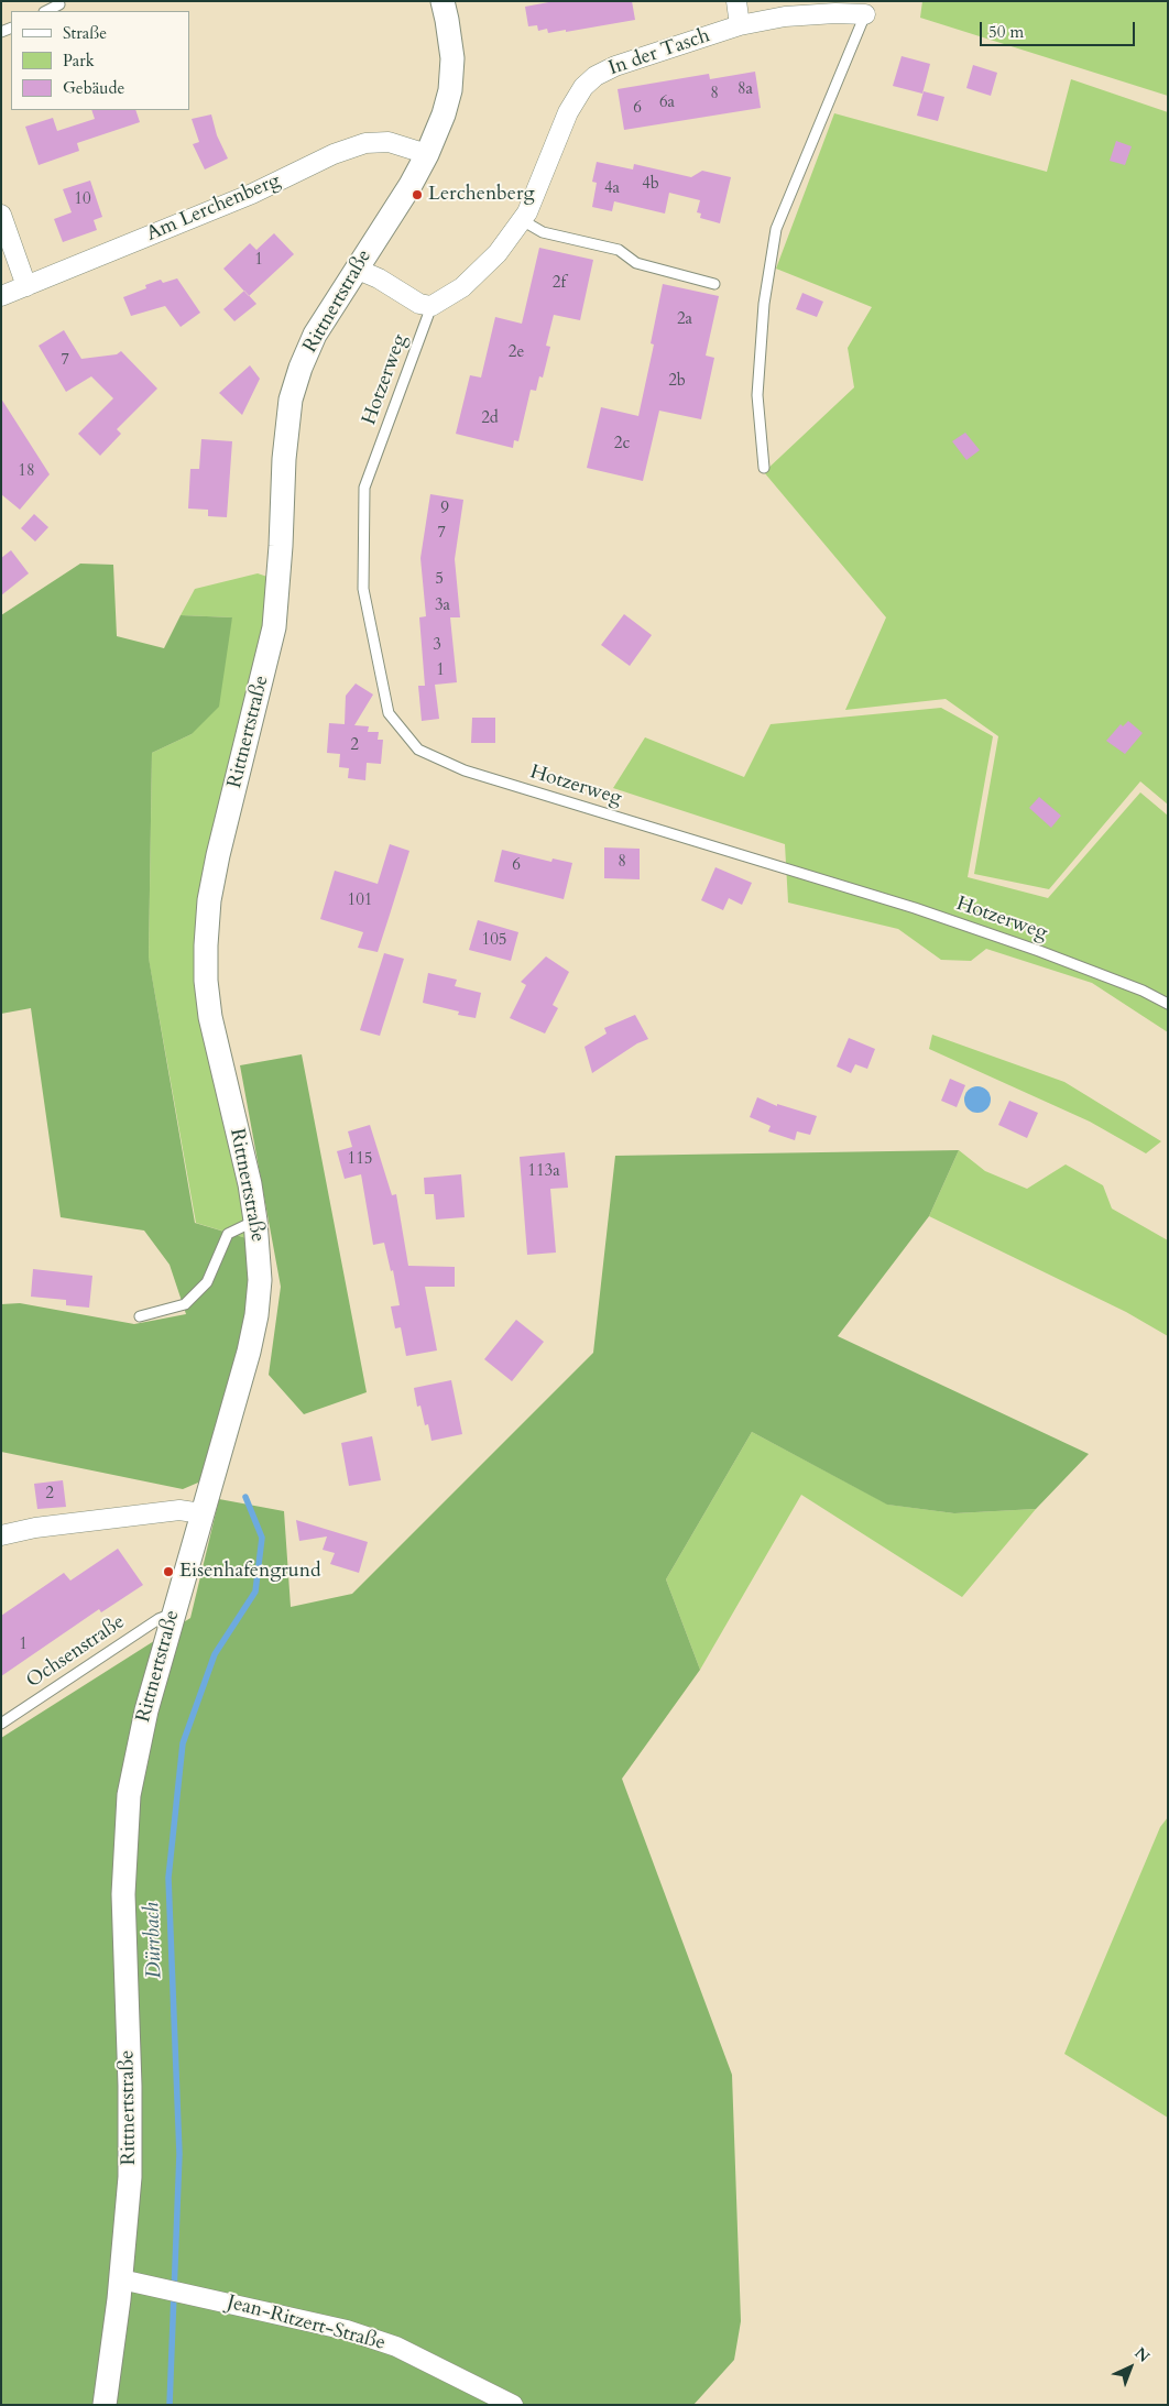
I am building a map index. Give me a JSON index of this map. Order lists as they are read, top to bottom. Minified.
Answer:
{"streets":{"street":["In der Tasch","Am Lerchenberg","Rittnertstraße","Jean-Ritzert-Straße"],"lane":["Hotzerweg","Ochsenstraße"]},"crossings":[["In der Tasch","Hotzerweg"],["Am Lerchenberg","Rittnertstraße"],["Rittnertstraße","Ochsenstraße"],["Rittnertstraße","Jean-Ritzert-Straße"]],"water":["Dürrbach"],"places":["Lerchenberg","Eisenhafengrund"],"house_numbers":["8a","8","6a","6","4b","4a","10","1","2f","2a","2e","7","2b","2d","2c","18","9","7","5","3a","3","1","2","8","6","101","105","115","113a","2","1"],"legend":["Straße","Park","Gebäude"],"scale_bar":"50 m","north":"top right"}
